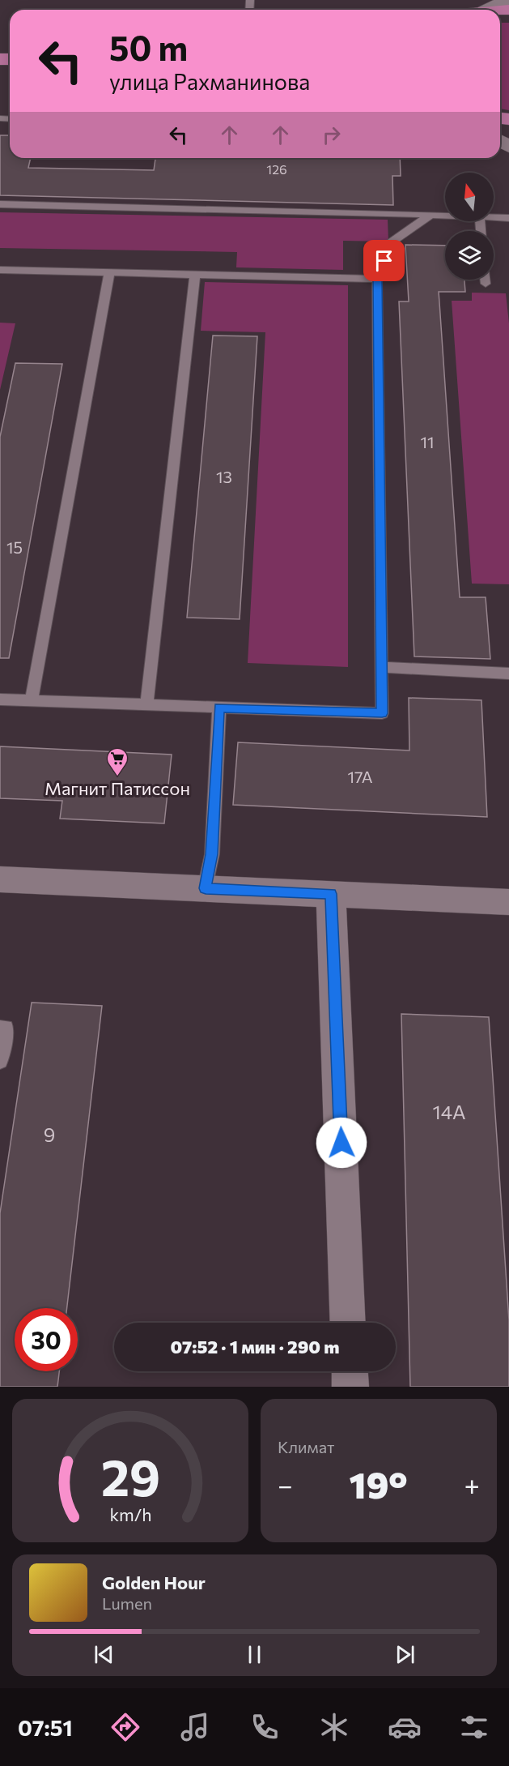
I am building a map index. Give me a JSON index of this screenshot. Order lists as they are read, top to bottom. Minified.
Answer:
{"places":{"supermarket":["Магнит Патиссон"]},"house_numbers":["126","11","13","15","17А","14А","9"],"north":"top","page":{"turn":["50 m","улица Рахманинова"],"limit":"30","trip":"07:52 · 1 мин · 290 m","tile":"Климат","heat":["−","19°","+"],"song":["Golden Hour","Lumen"],"tabs":"07:51","gauge":["29","km/h"]}}
